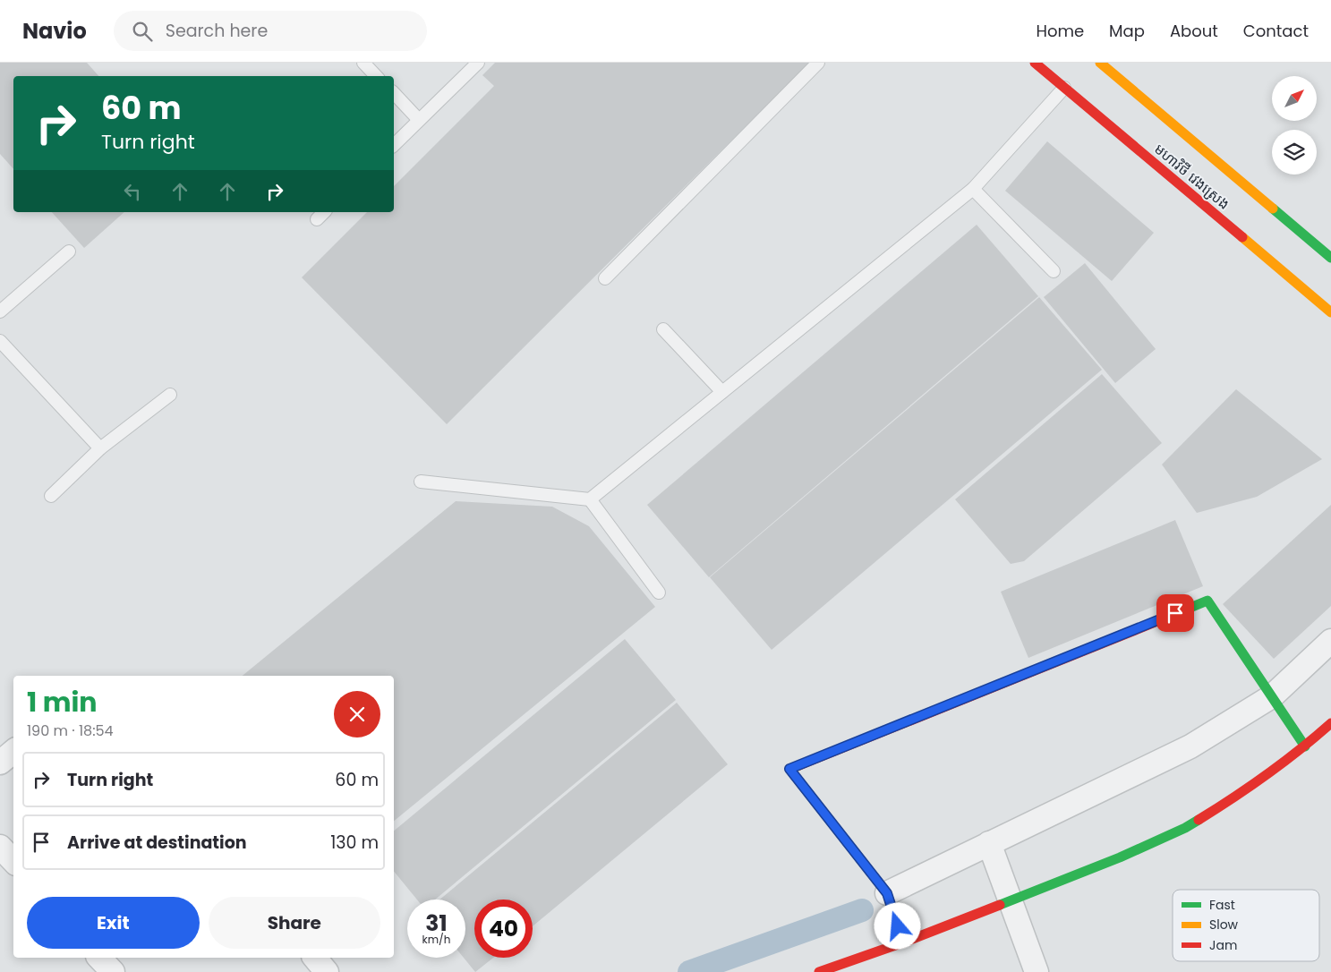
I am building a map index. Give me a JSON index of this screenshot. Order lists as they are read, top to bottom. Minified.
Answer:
{"streets":{"street":["មហាវិថី វេងស្រេង"]},"legend":["Fast","Slow","Jam"],"north":"top right","page":{"header":"Navio","search":"Search here","nav":["Home","Map","About","Contact"],"turn":["60 m","Turn right"],"heading":["1 min","190 m · 18:54"],"list":[{"name":"Turn right","value":"60 m"},{"name":"Arrive at destination","value":"130 m"}],"buttons":["Exit","Share"],"speed":"31 km/h","limit":"40"}}
